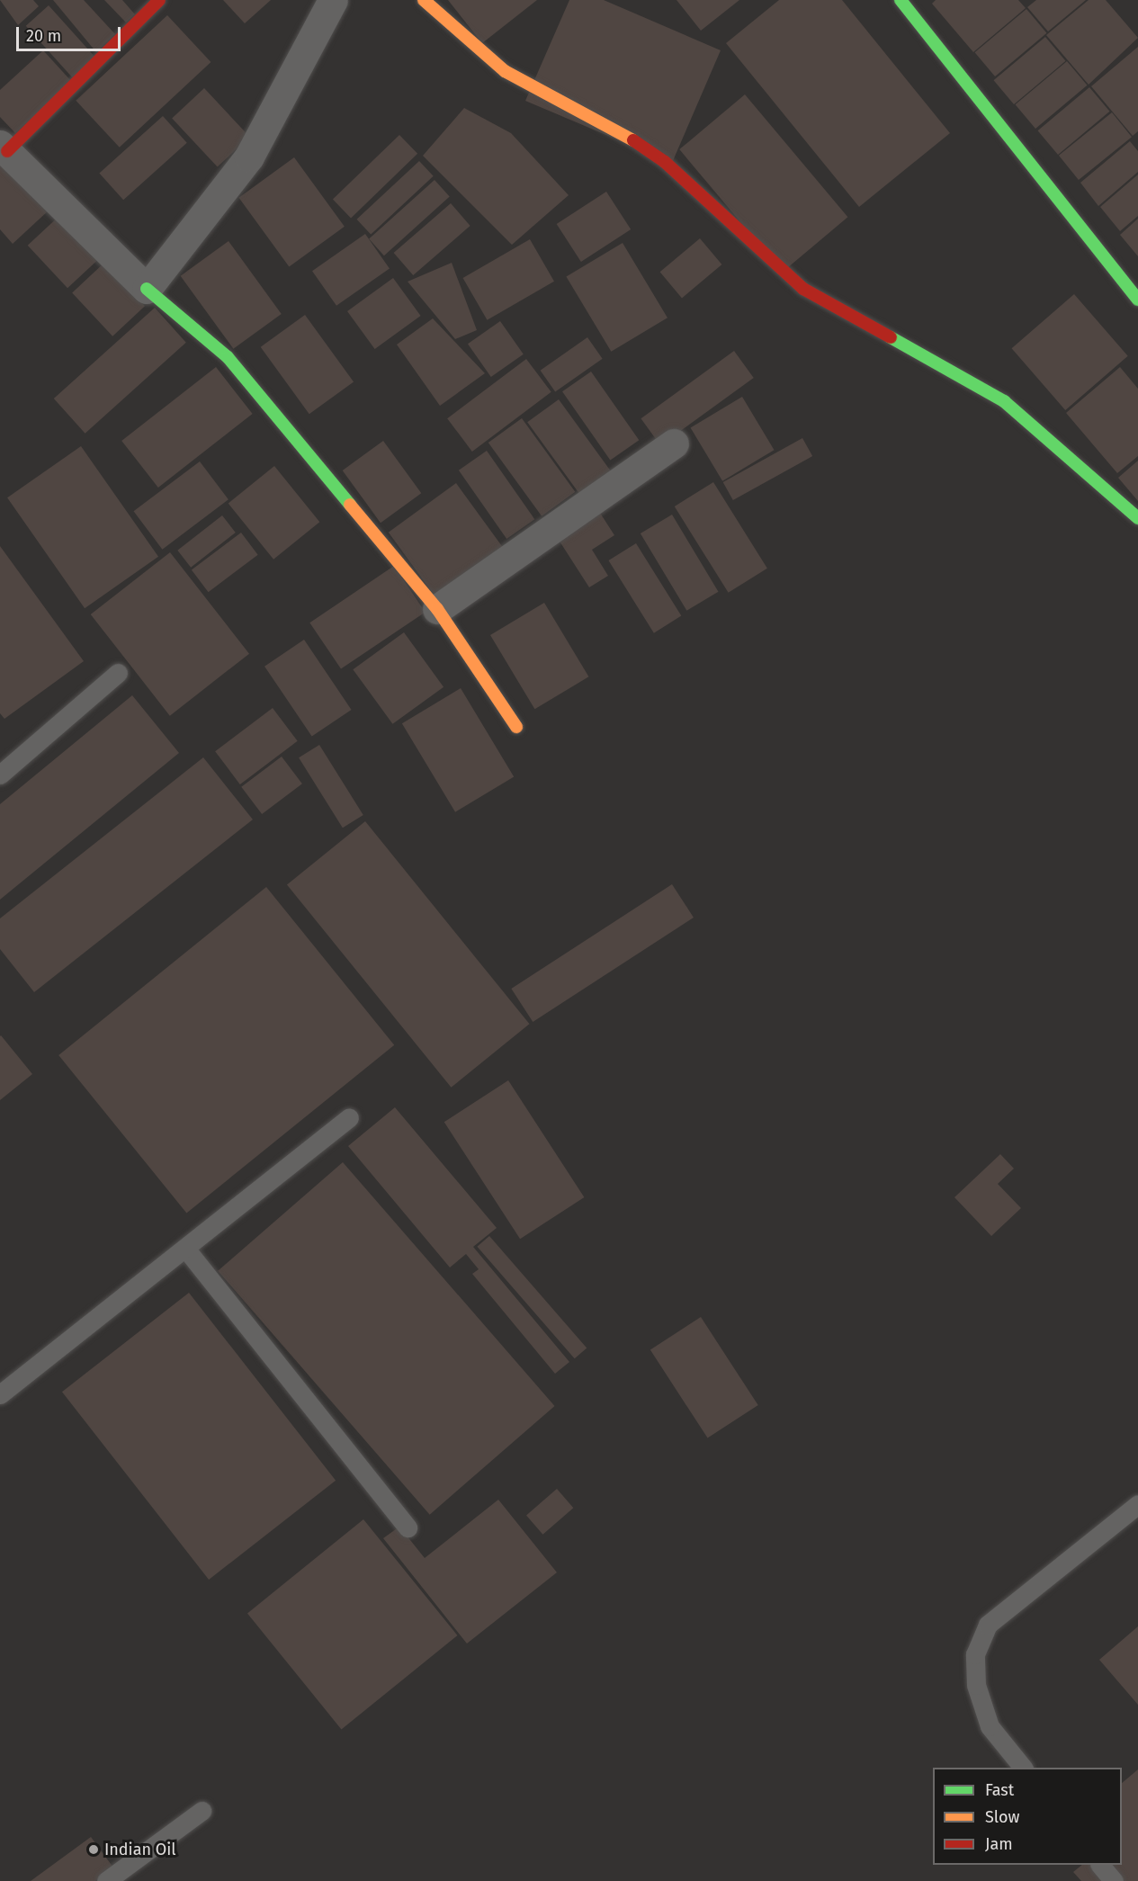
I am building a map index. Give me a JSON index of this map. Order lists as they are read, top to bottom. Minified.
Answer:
{"places":["Indian Oil"],"legend":["Fast","Slow","Jam"],"scale_bar":"20 m"}
